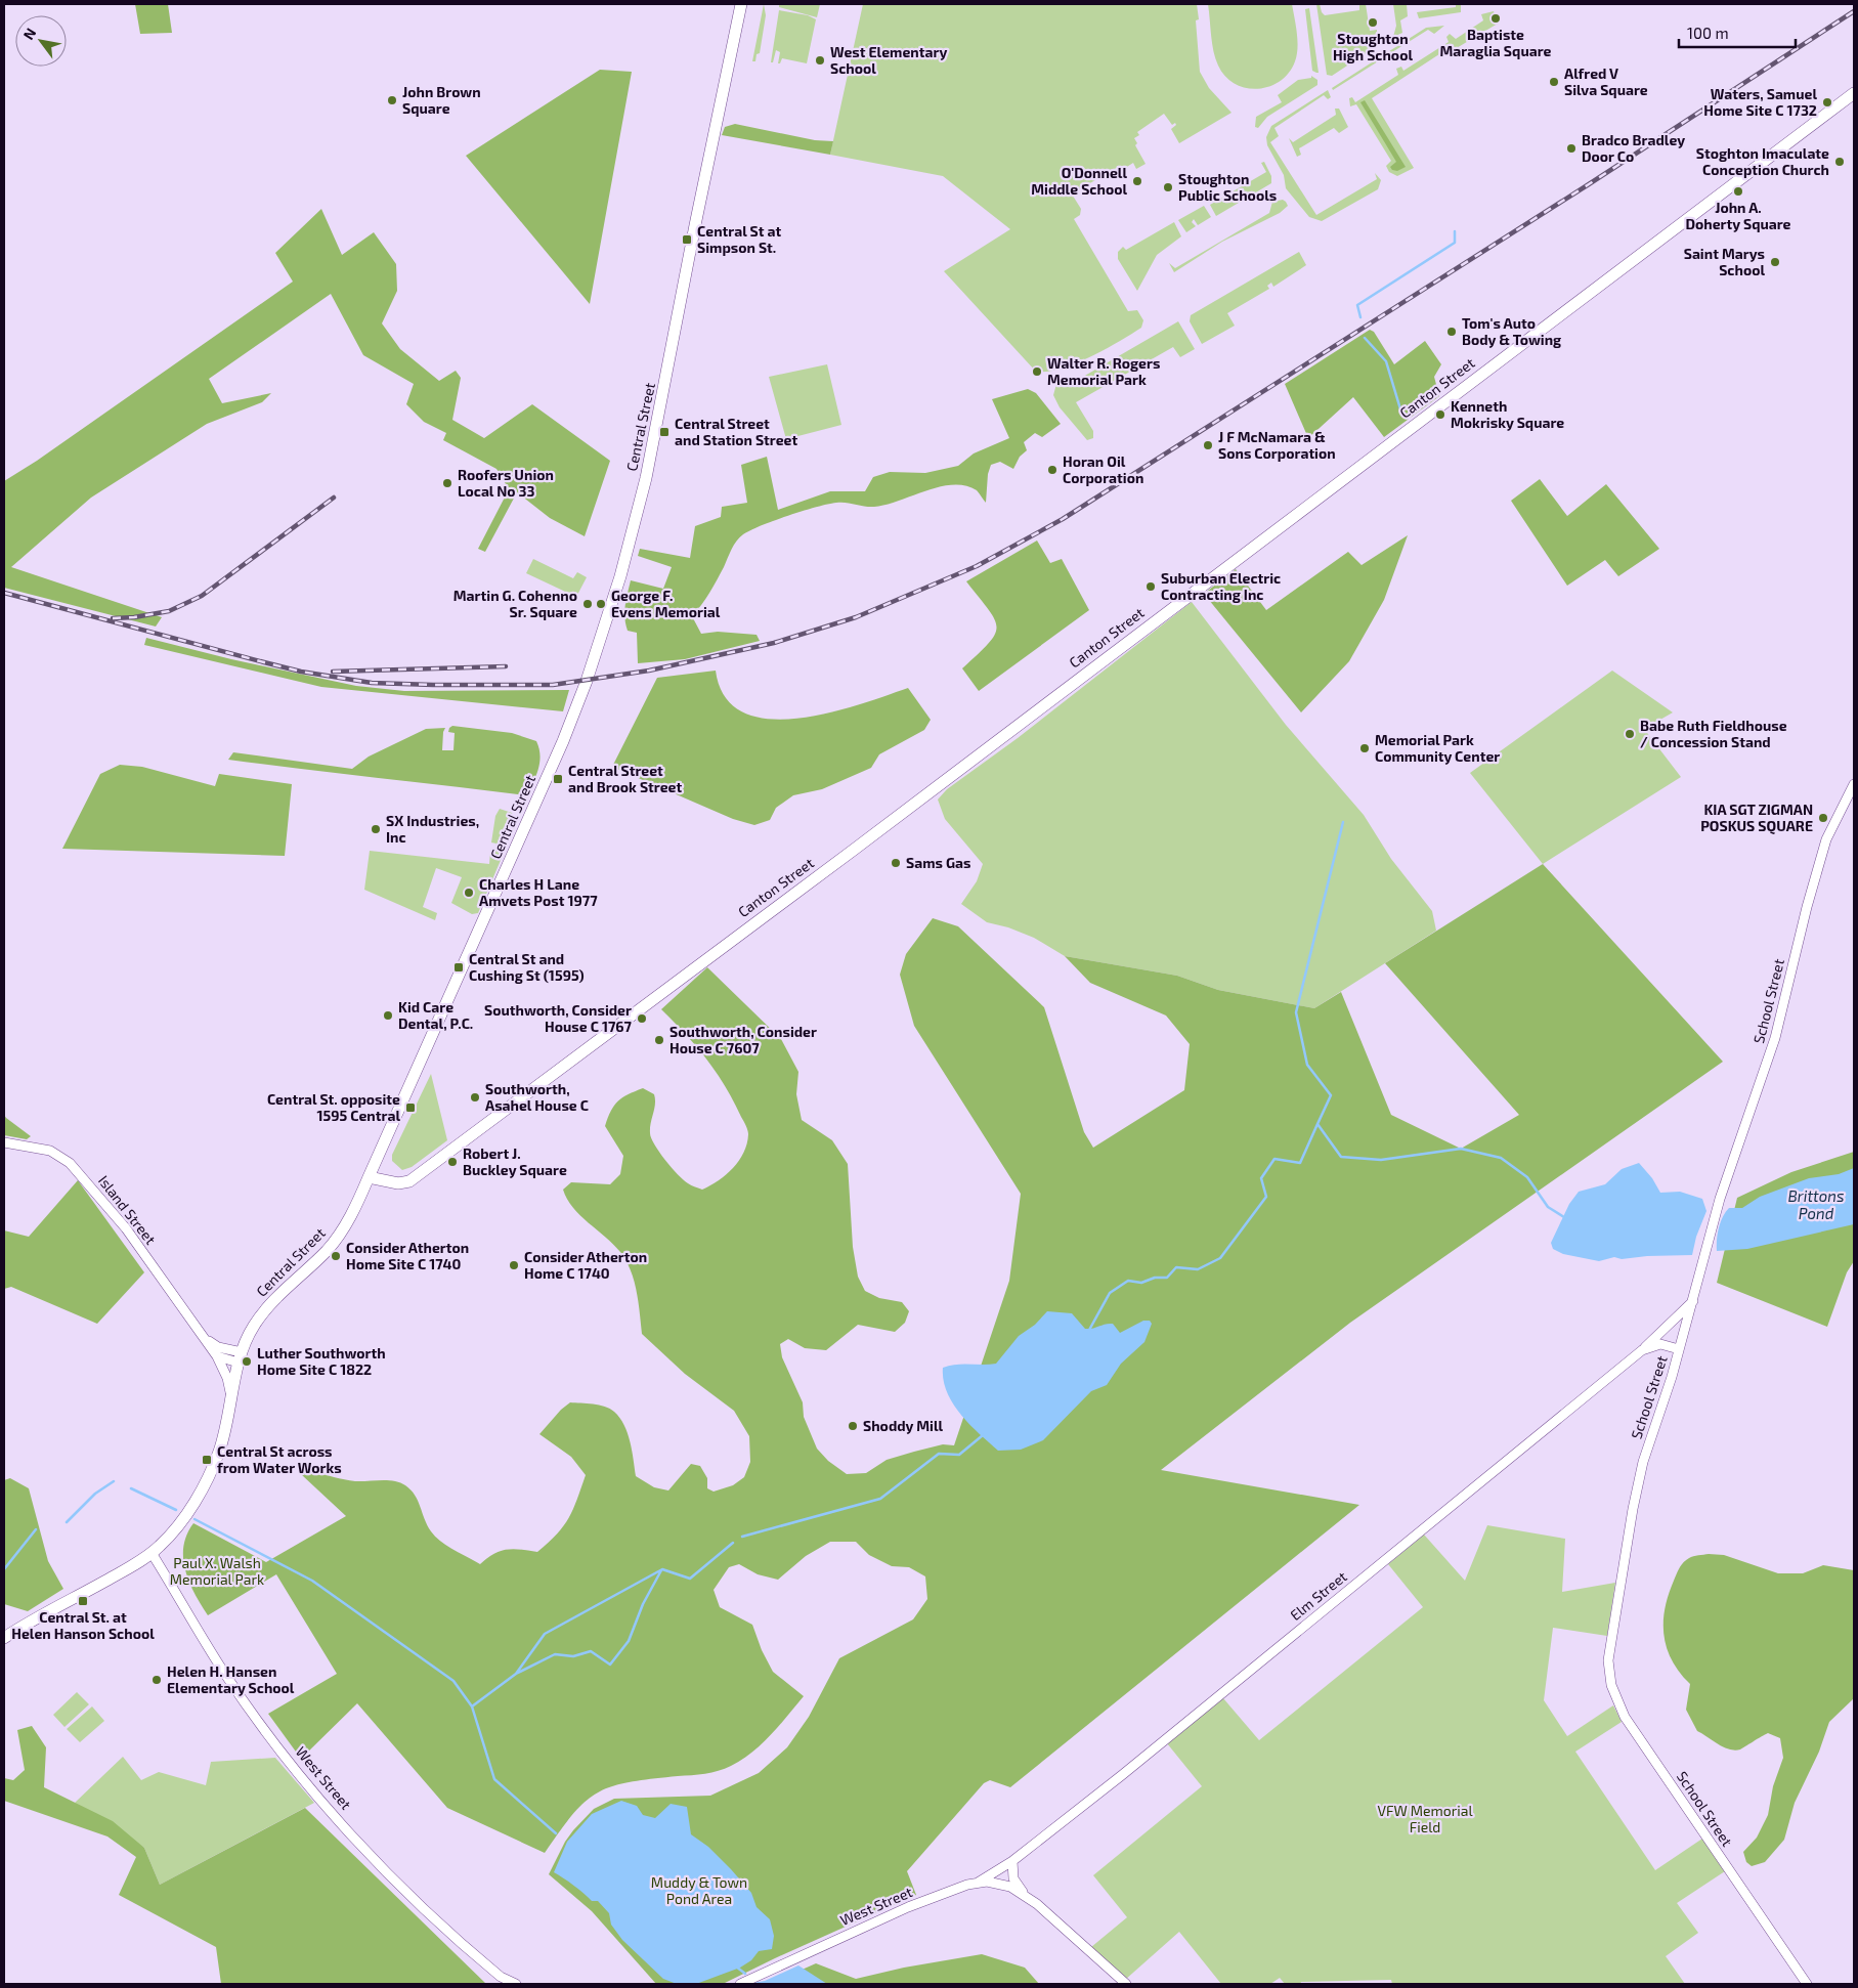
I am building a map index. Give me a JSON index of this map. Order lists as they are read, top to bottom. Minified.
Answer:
{"streets":{"main road":["Canton Street","Central Street"],"street":["School Street","Island Street","Elm Street","West Street"]},"crossings":[["Canton Street","Central Street"],["Central Street","Island Street"],["Central Street","West Street"],["School Street","Elm Street"],["Elm Street","West Street"]],"water":["Brittons Pond"],"parks":["Paul X. Walsh Memorial Park","VFW Memorial Field","Muddy & Town Pond Area"],"places":{"other":["Baptiste Maraglia Square","Stoughton High School","West Elementary School","Alfred V Silva Square","John Brown Square","Waters, Samuel Home Site C 1732","Bradco Bradley Door Co","Stoghton Imaculate Conception Church","O'Donnell Middle School","Stoughton Public Schools","John A. Doherty Square","Saint Marys School","Tom's Auto Body & Towing","Walter R. Rogers Memorial Park","Kenneth Mokrisky Square","J F McNamara & Sons Corporation","Horan Oil Corporation","Roofers Union Local No 33","Suburban Electric Contracting Inc","Martin G. Cohenno Sr. Square","George F. Evens Memorial","Babe Ruth Fieldhouse / Concession Stand","Memorial Park Community Center","KIA SGT ZIGMAN POSKUS SQUARE","SX Industries, Inc","Sams Gas","Charles H Lane Amvets Post 1977","Kid Care Dental, P.C.","Southworth, Consider House C 1767","Southworth, Consider House C 7607","Southworth, Asahel House C","Robert J. Buckley Square","Consider Atherton Home Site C 1740","Consider Atherton Home C 1740","Luther Southworth Home Site C 1822","Shoddy Mill","Helen H. Hansen Elementary School"],"transit":["Central St at Simpson St.","Central Street and Station Street","Central Street and Brook Street","Central St and Cushing St (1595)","Central St. opposite 1595 Central","Central St across from Water Works","Central St. at Helen Hanson School"]},"scale_bar":"100 m","north":"top left"}
